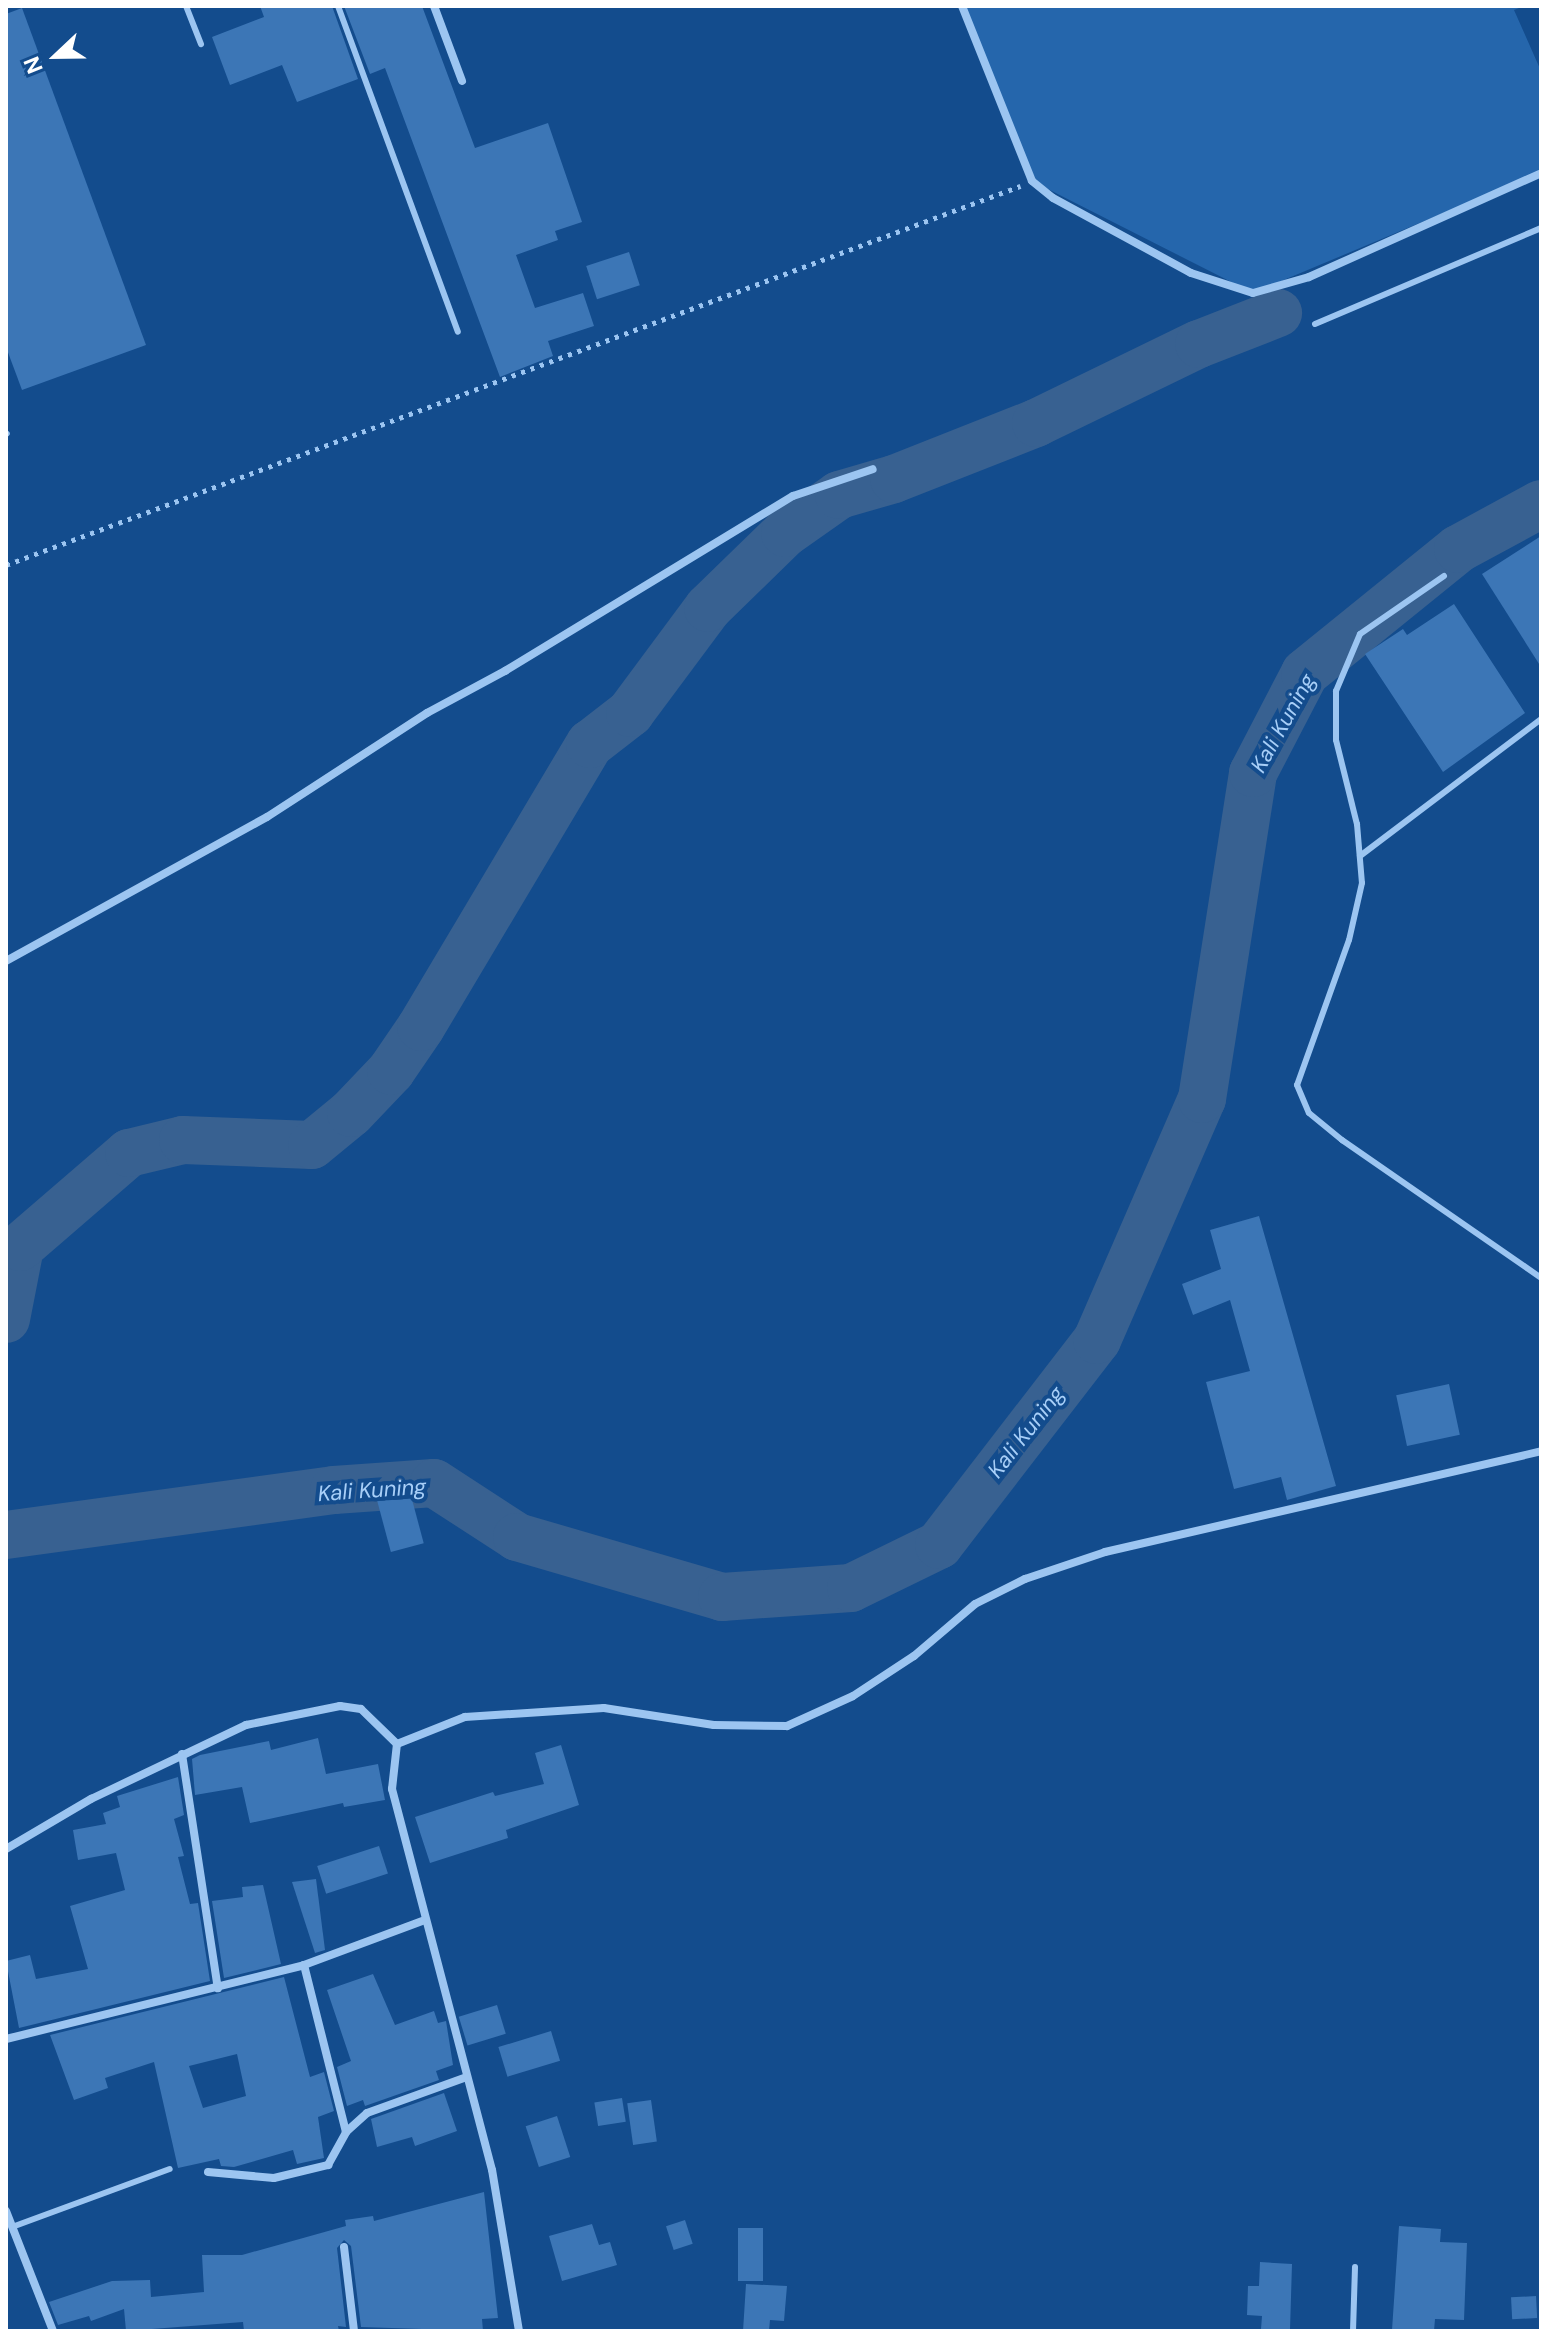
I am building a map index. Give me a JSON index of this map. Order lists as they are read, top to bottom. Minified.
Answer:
{"water":["Kali Kuning"],"north":"left"}
